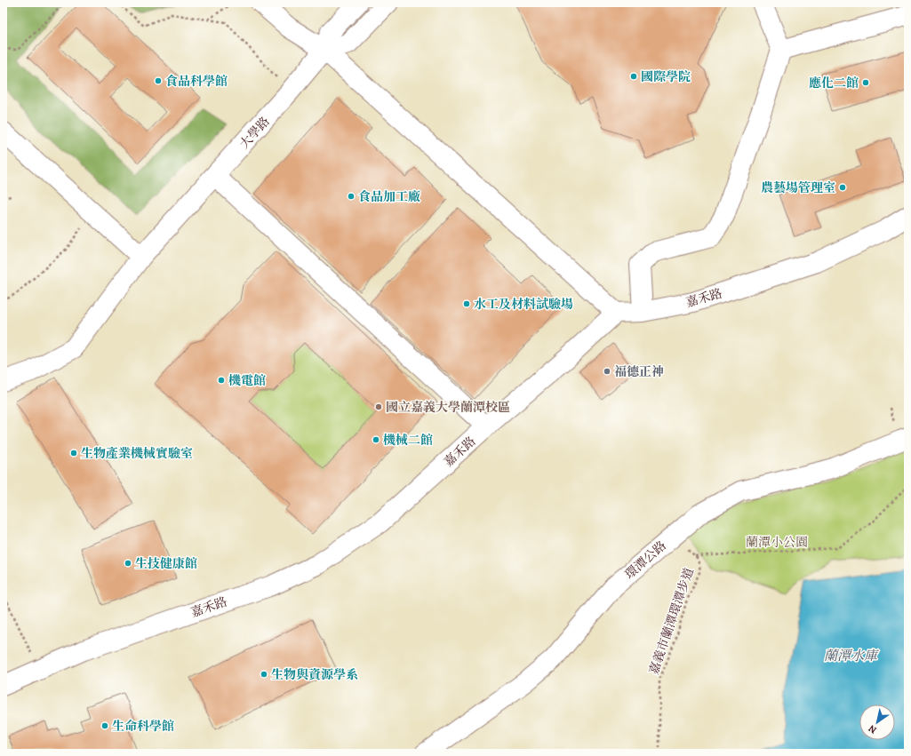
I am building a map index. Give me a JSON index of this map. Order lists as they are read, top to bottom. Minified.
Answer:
{"streets":{"street":["大學路","嘉禾路","環潭公路"],"path":["嘉義市蘭潭環潭步道"]},"water":["蘭潭水庫"],"parks":["蘭潭小公園"],"places":["國際學院","食品科學館","應化二館","農藝場管理室","食品加工廠","水工及材料試驗場","福德正神","機電館","國立嘉義大學蘭潭校區","機械二館","生物產業機械實驗室","生技健康館","生物與資源學系","生命科學館"],"north":"bottom left"}
